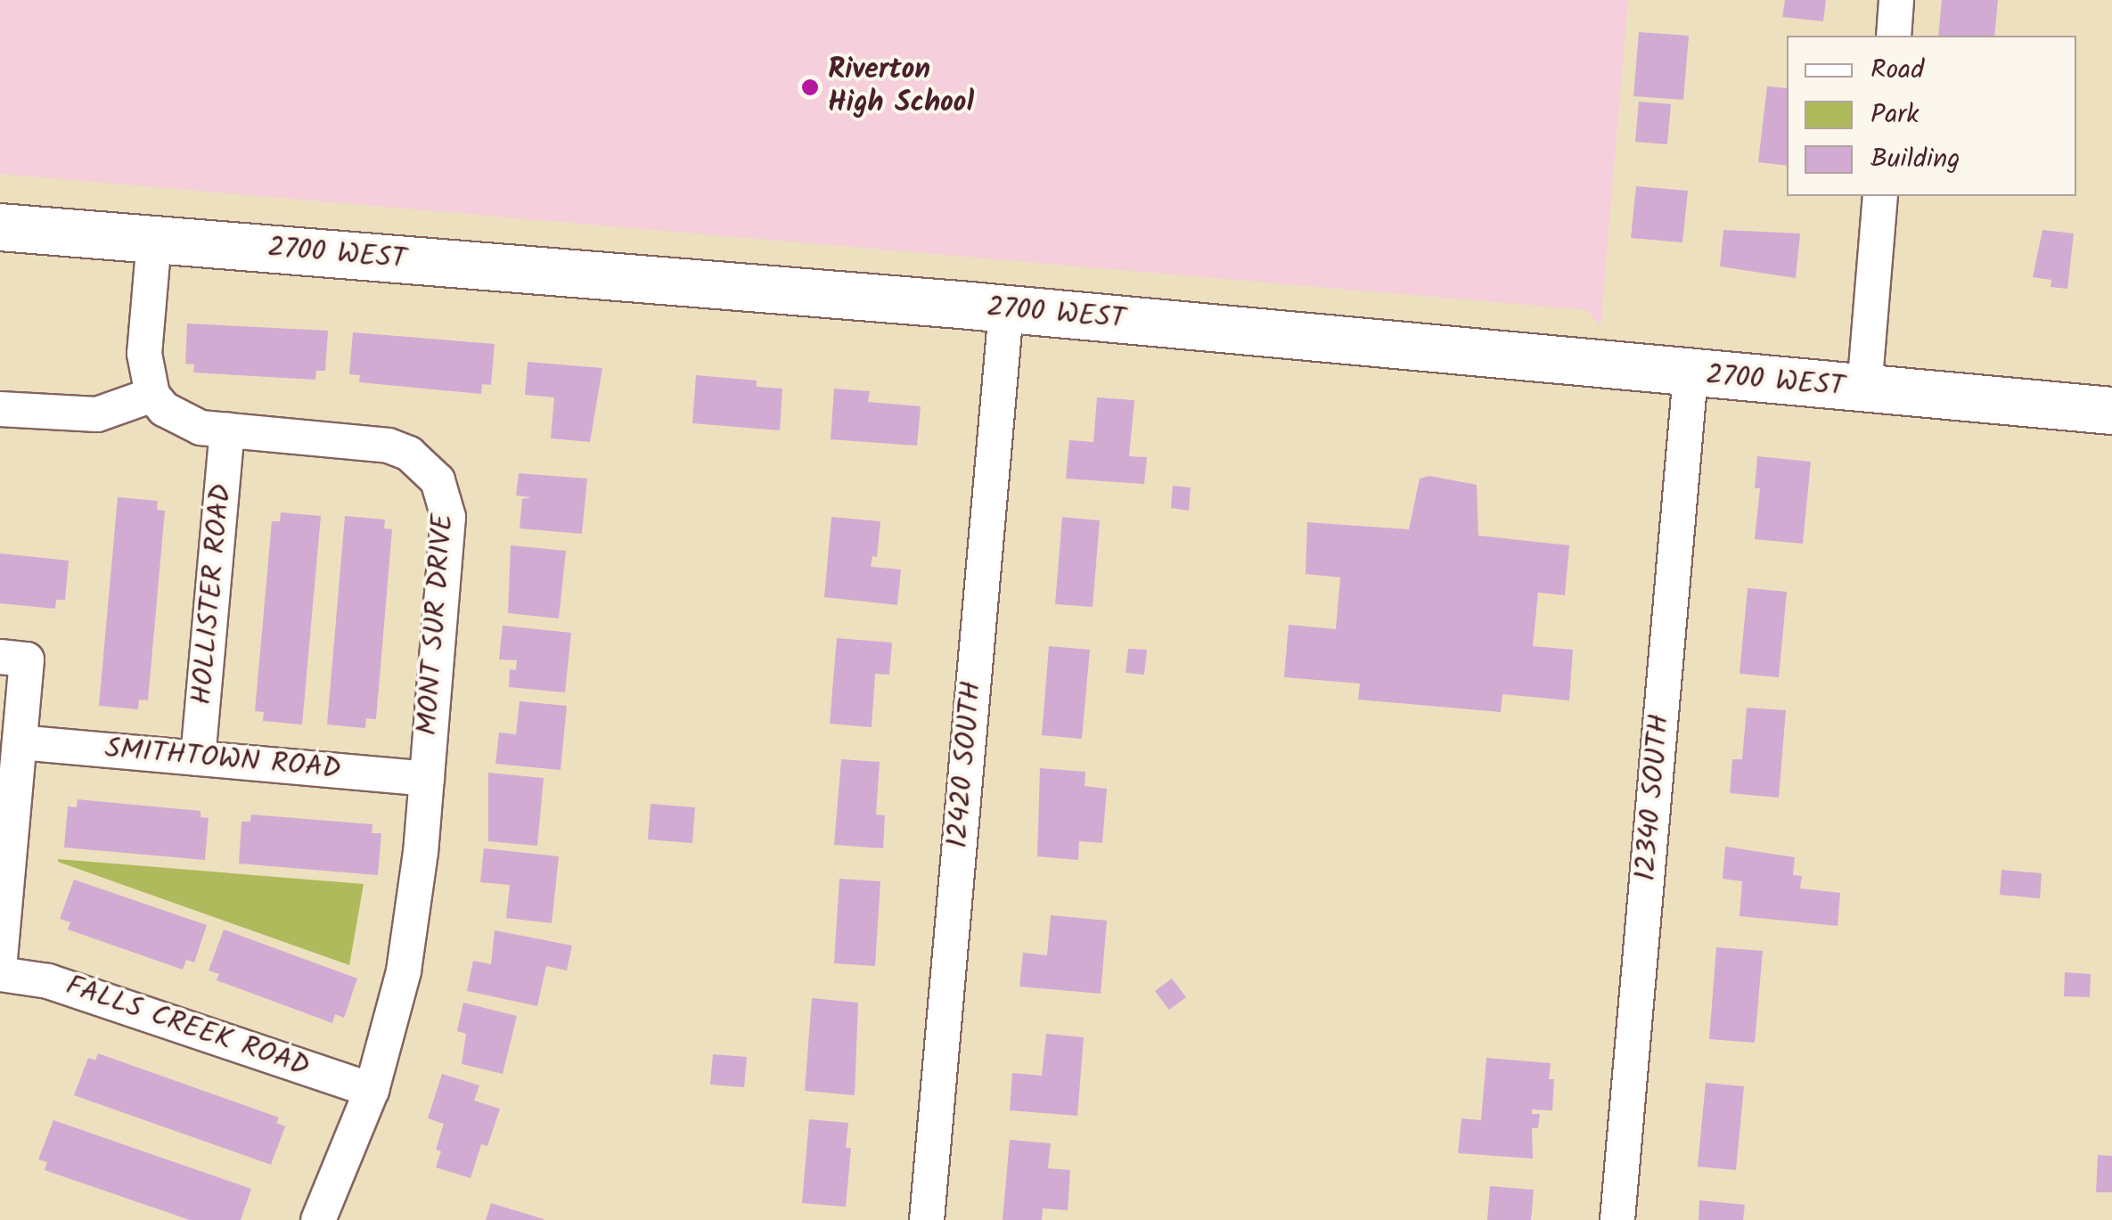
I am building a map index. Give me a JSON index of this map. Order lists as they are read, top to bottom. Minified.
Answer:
{"streets":{"main road":["2700 WEST"],"street":["HOLLISTER ROAD","MONT SUR DRIVE","SMITHTOWN ROAD","12420 SOUTH","12340 SOUTH","FALLS CREEK ROAD"]},"crossings":[["2700 WEST","12420 SOUTH"],["2700 WEST","12340 SOUTH"],["HOLLISTER ROAD","MONT SUR DRIVE"],["HOLLISTER ROAD","SMITHTOWN ROAD"],["MONT SUR DRIVE","SMITHTOWN ROAD"],["MONT SUR DRIVE","FALLS CREEK ROAD"]],"places":["Riverton High School"],"legend":["Road","Park","Building"]}
